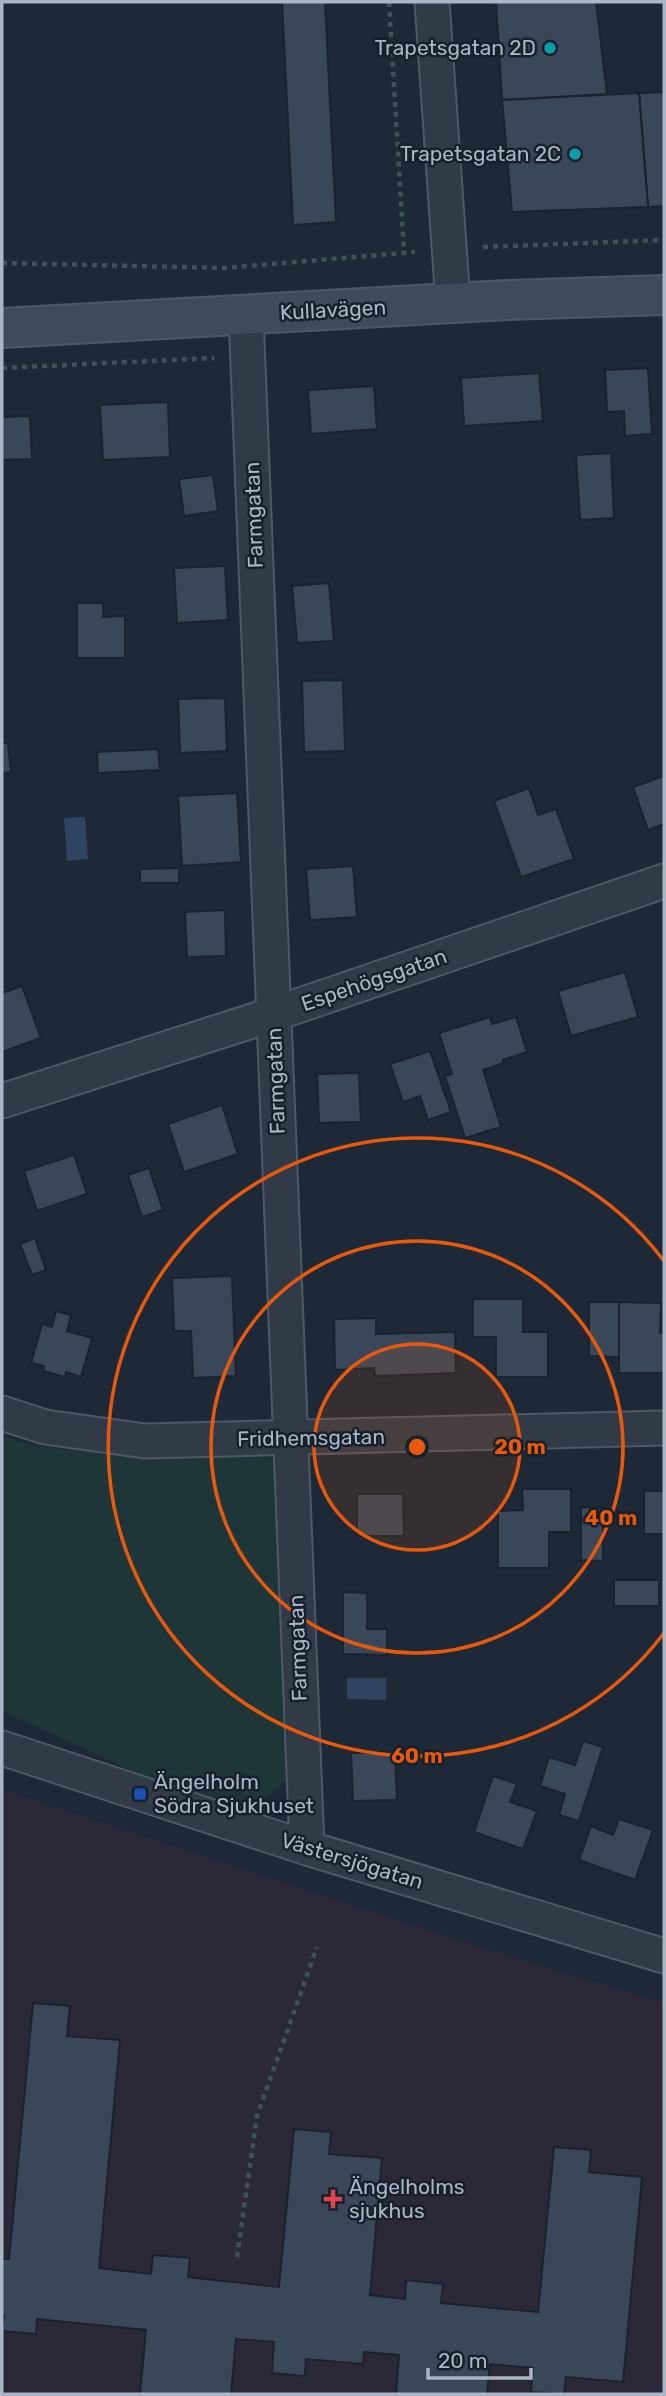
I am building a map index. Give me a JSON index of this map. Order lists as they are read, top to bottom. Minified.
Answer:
{"streets":{"street":["Kullavägen","Farmgatan","Espehögsgatan","Fridhemsgatan","Västersjögatan"]},"crossings":[["Kullavägen","Farmgatan"],["Farmgatan","Espehögsgatan"],["Farmgatan","Fridhemsgatan"],["Farmgatan","Västersjögatan"]],"places":{"other":["Trapetsgatan 2D","Trapetsgatan 2C"],"transit":["Ängelholm Södra Sjukhuset"],"health":["Ängelholms sjukhus"]},"scale_bar":"20 m","rings":["20 m","40 m","60 m"]}
